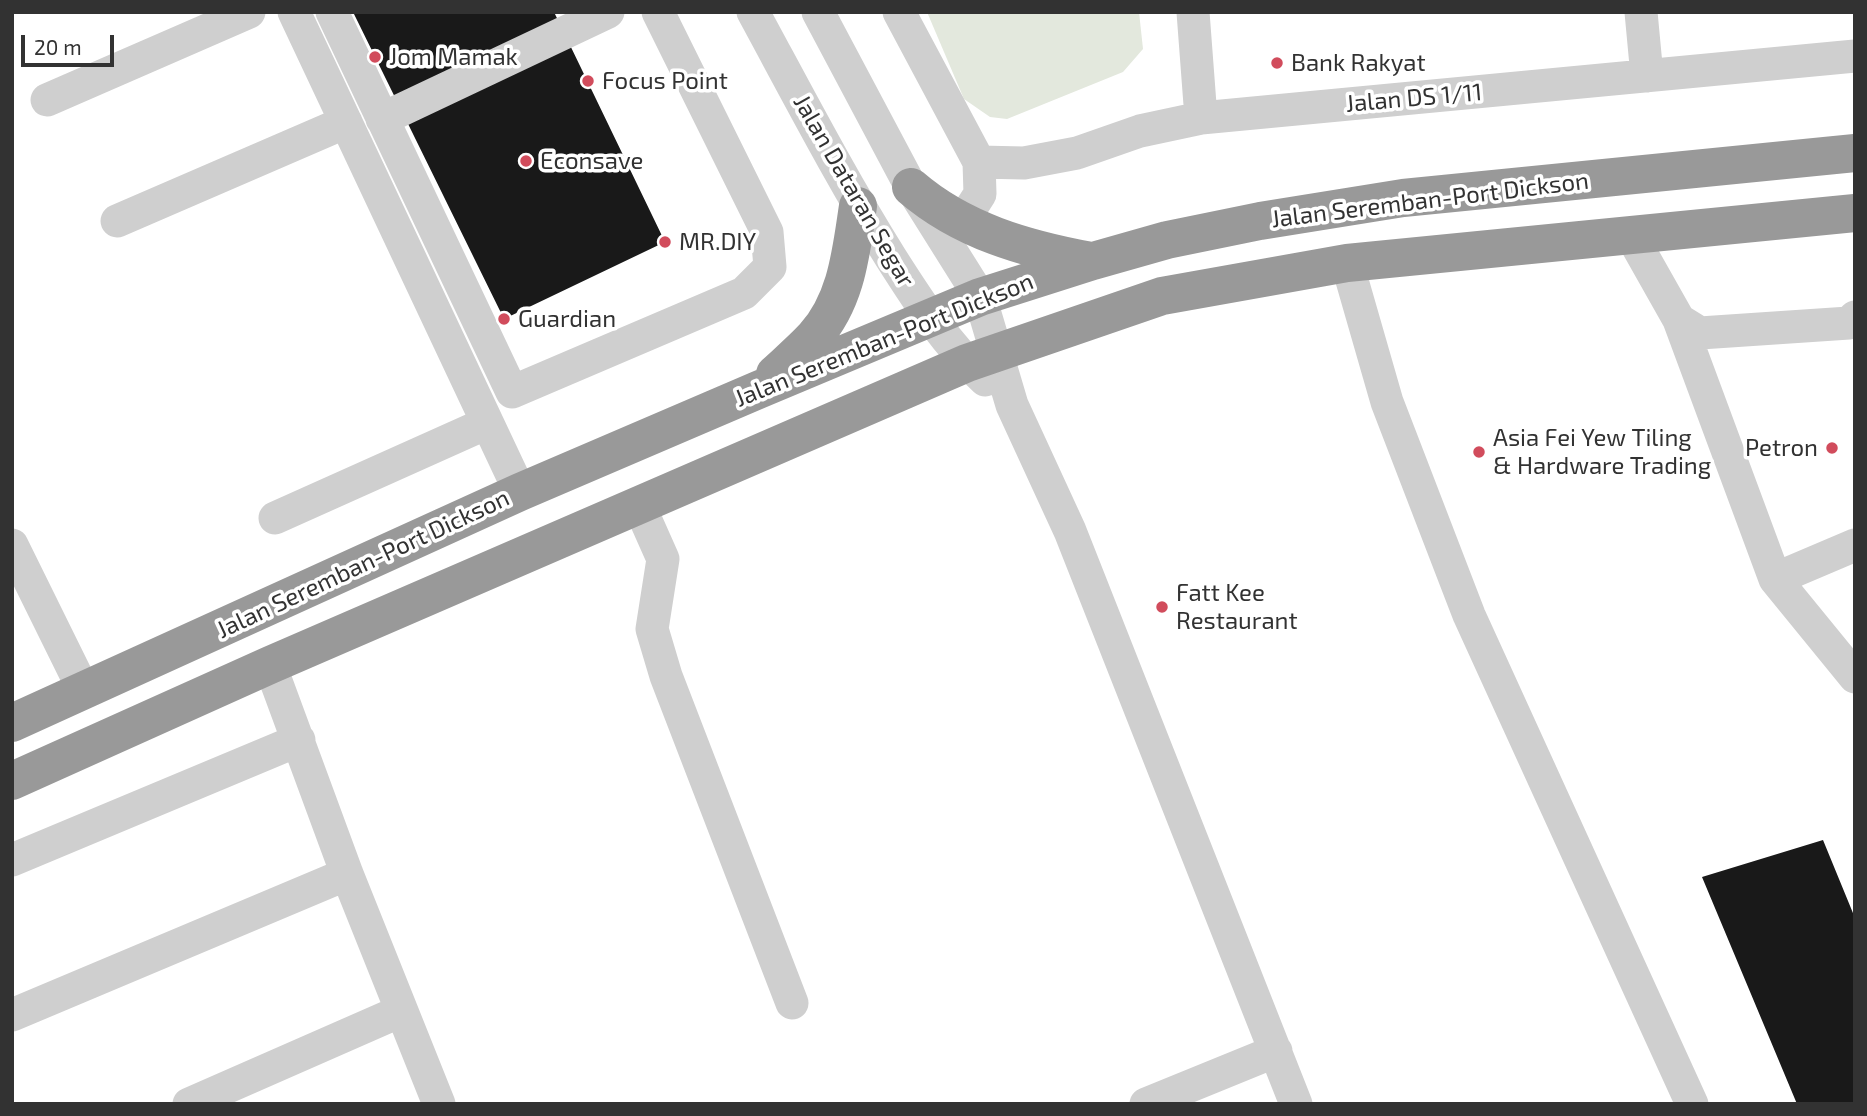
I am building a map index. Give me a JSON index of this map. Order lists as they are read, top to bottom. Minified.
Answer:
{"streets":{"highway":["Jalan Seremban-Port Dickson"],"street":["Jalan DS 1/11","Jalan Dataran Segar"]},"crossings":[["Jalan Dataran Segar","Jalan Seremban-Port Dickson"]],"places":["Jom Mamak","Bank Rakyat","Focus Point","Econsave","MR.DIY","Guardian","Petron","Asia Fei Yew Tiling & Hardware Trading","Fatt Kee Restaurant"],"scale_bar":"20 m"}
